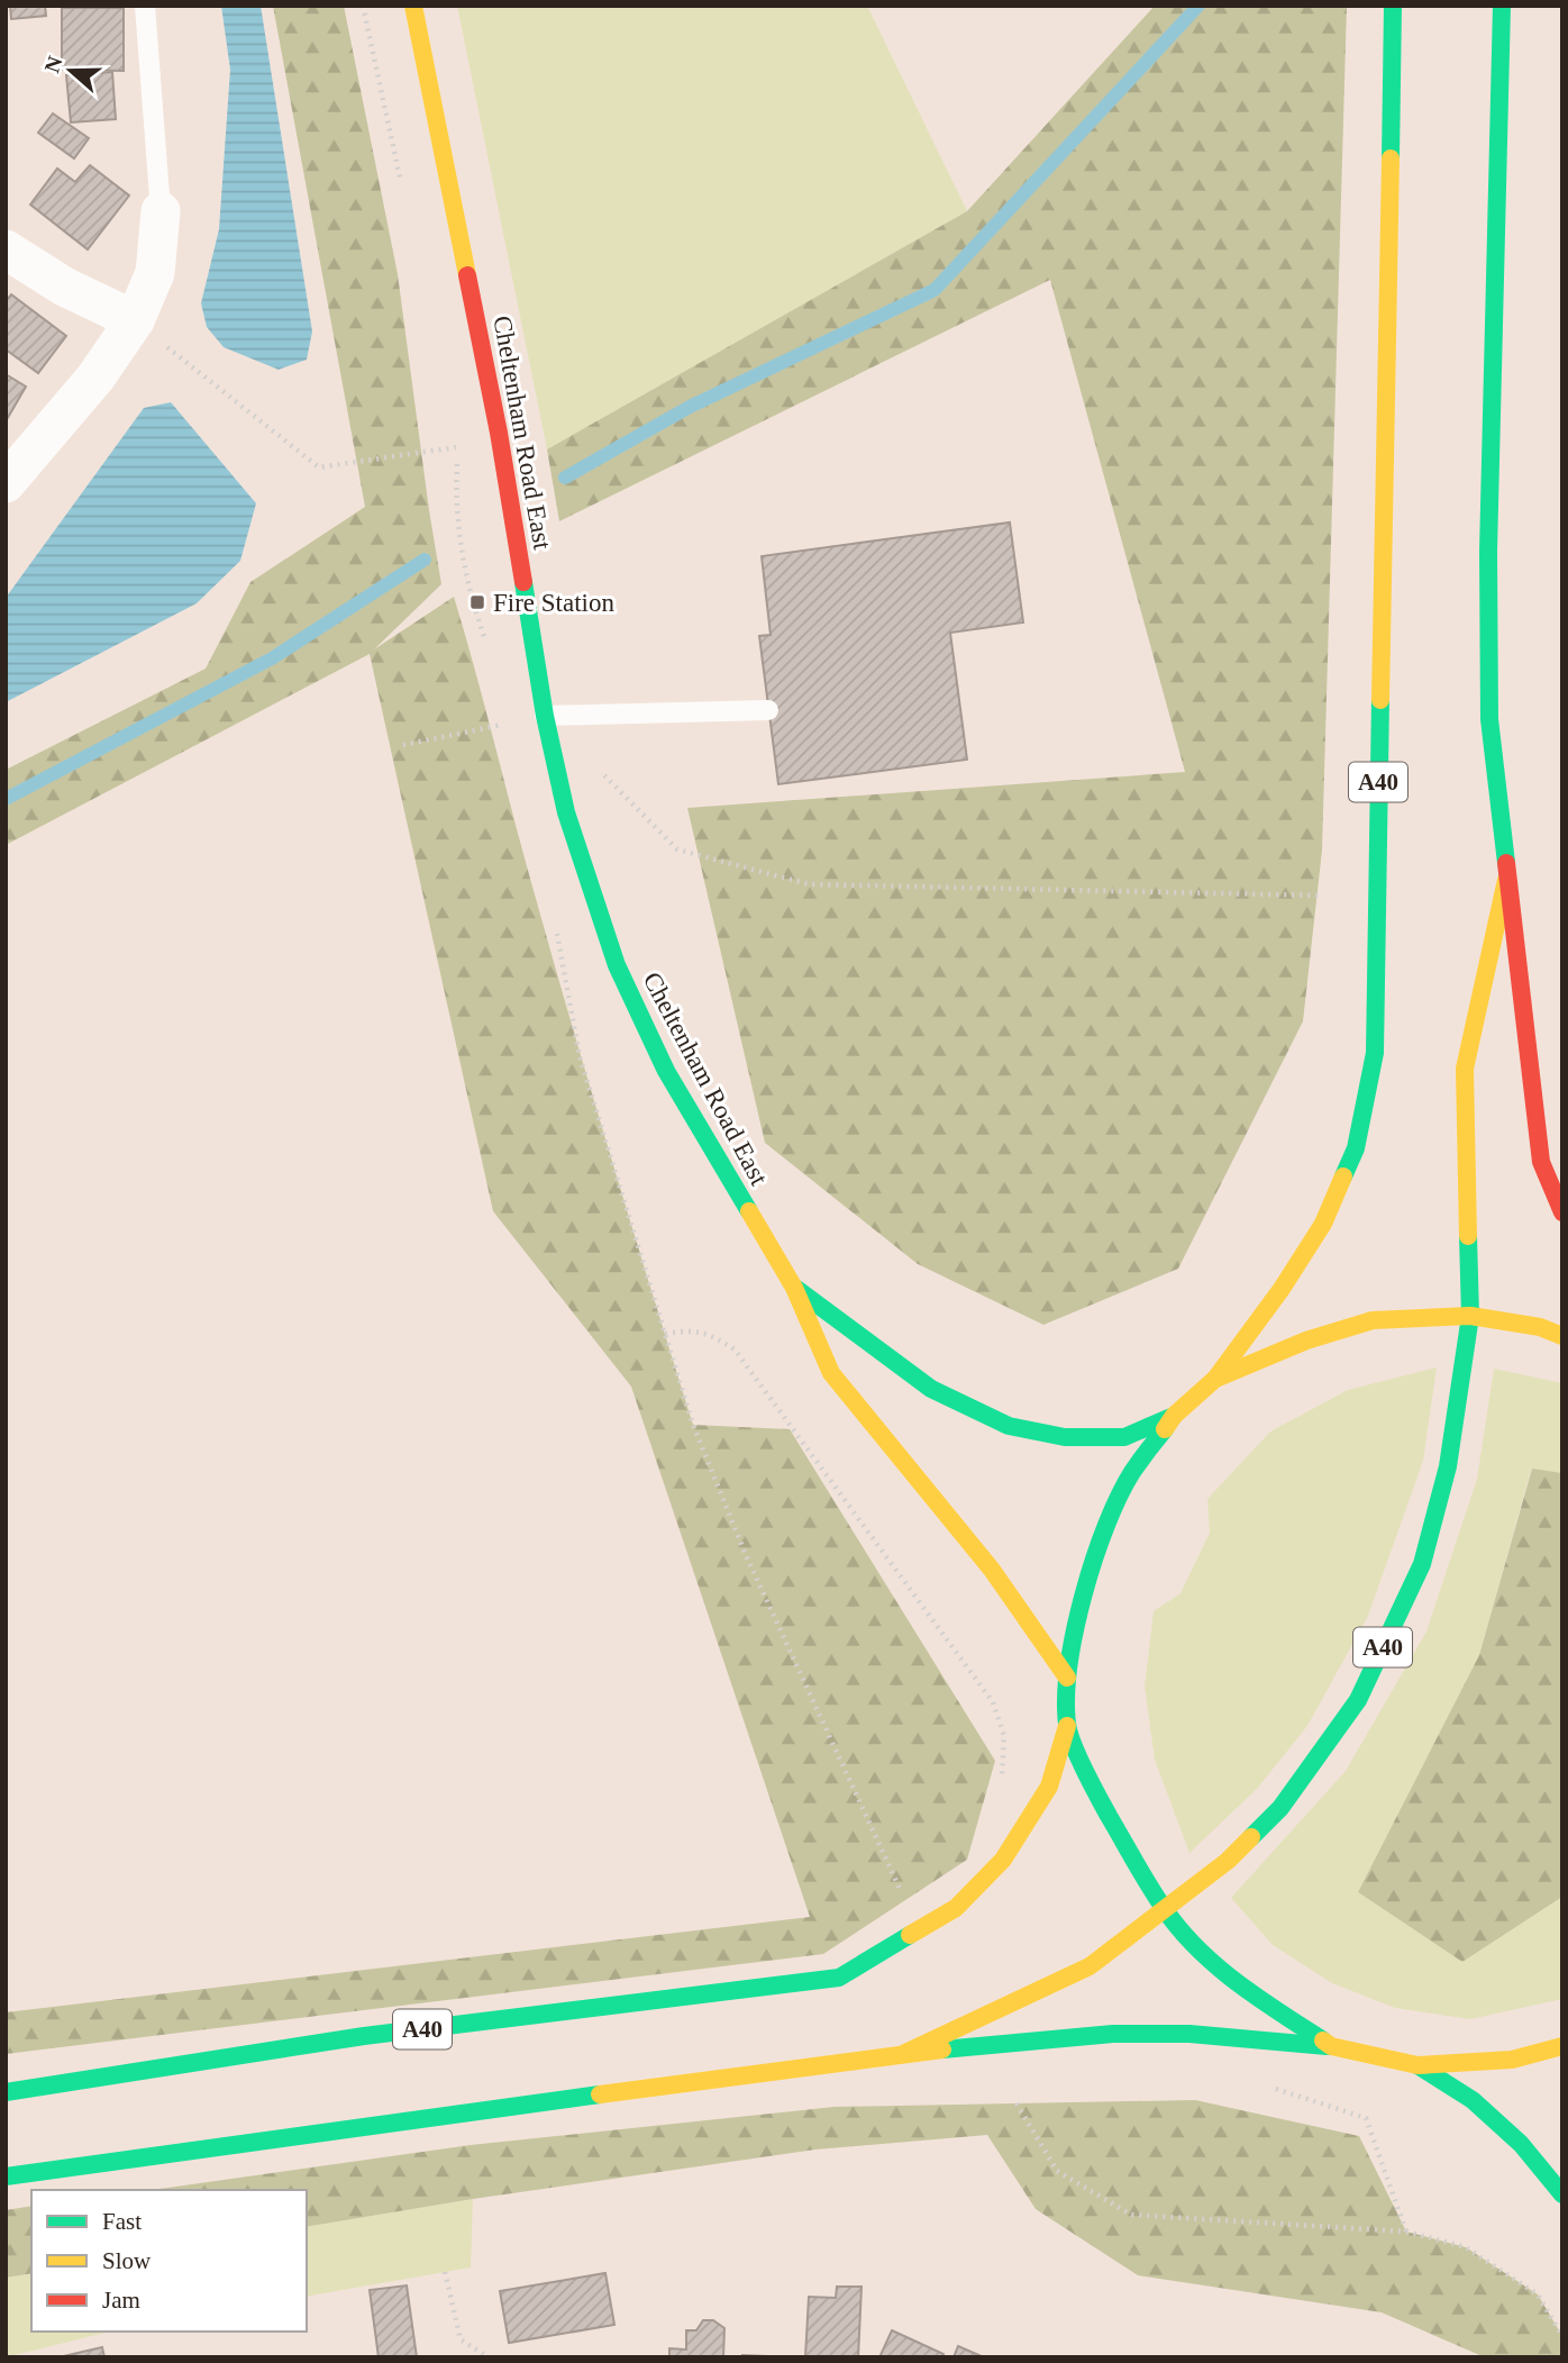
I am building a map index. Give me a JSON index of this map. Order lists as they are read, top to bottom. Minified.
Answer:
{"streets":{"main road":["Cheltenham Road East","A40"]},"crossings":[["Cheltenham Road East","A40"]],"places":{"transit":["Fire Station"]},"legend":["Fast","Slow","Jam"],"north":"left"}
